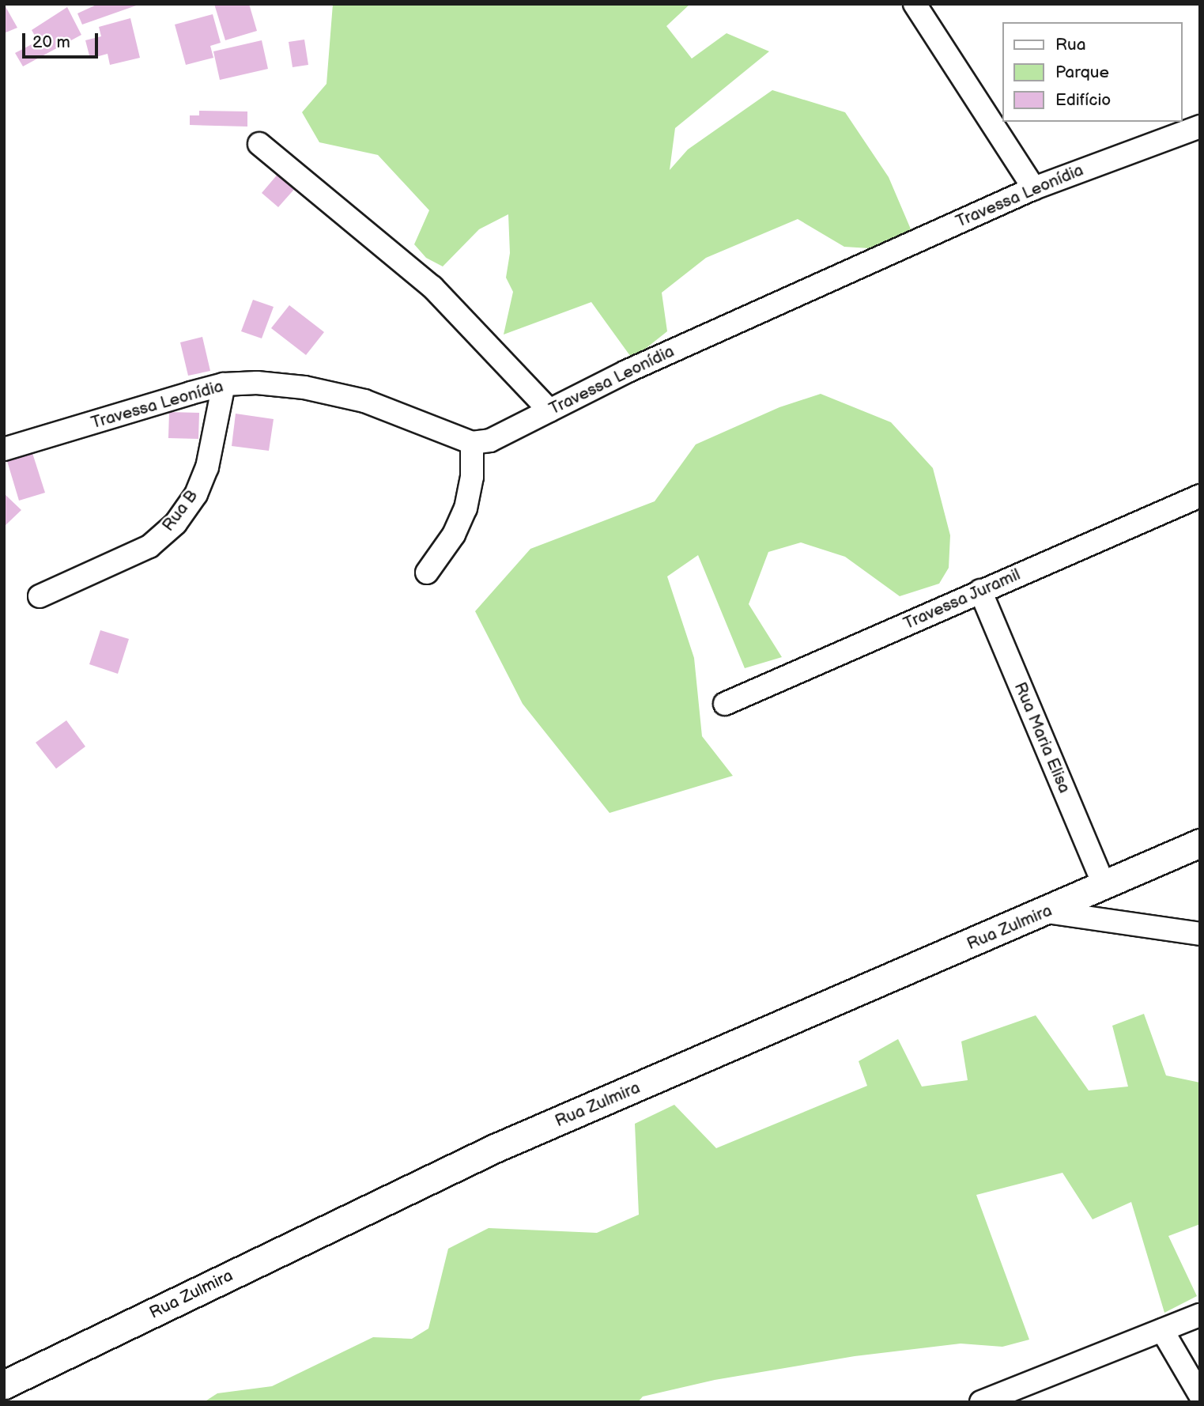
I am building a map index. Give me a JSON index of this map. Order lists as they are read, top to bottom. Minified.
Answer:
{"streets":{"street":["Travessa Leonídia","Rua B","Travessa Juramil","Rua Maria Elisa","Rua Zulmira"]},"crossings":[["Travessa Leonídia","Rua B"],["Travessa Juramil","Rua Maria Elisa"],["Rua Maria Elisa","Rua Zulmira"]],"legend":["Rua","Parque","Edifício"],"scale_bar":"20 m"}
